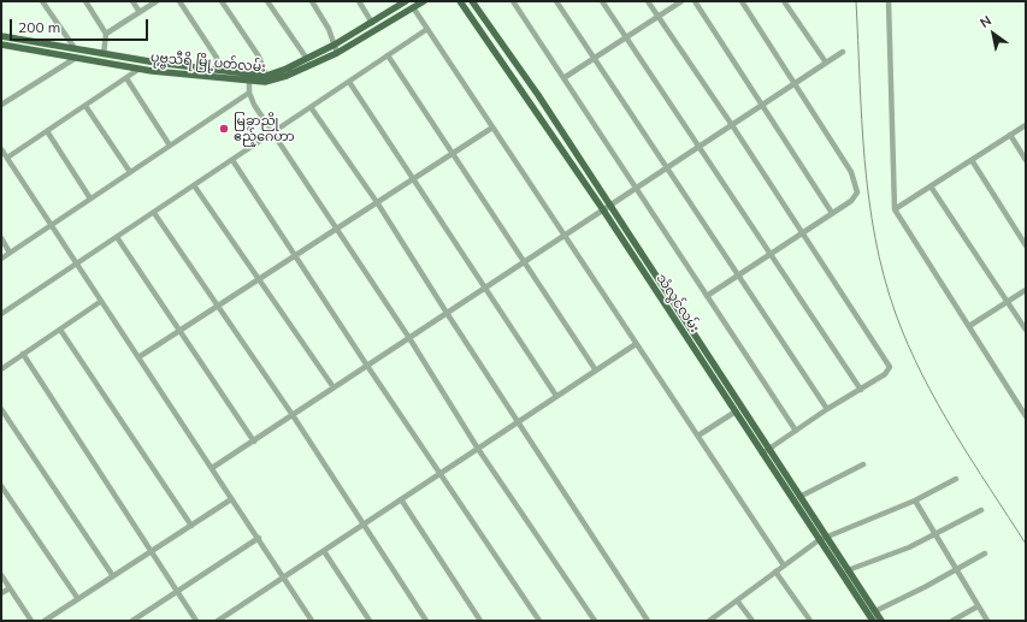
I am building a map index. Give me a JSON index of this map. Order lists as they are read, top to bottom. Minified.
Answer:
{"streets":{"main road":["ပုဗ္ဗသီရိ မြို့ပတ်လမ်း","သံလွင်လမ်း"]},"places":["မြခွာညို ဧည့်ဂေဟာ"],"scale_bar":"200 m","north":"top left"}
